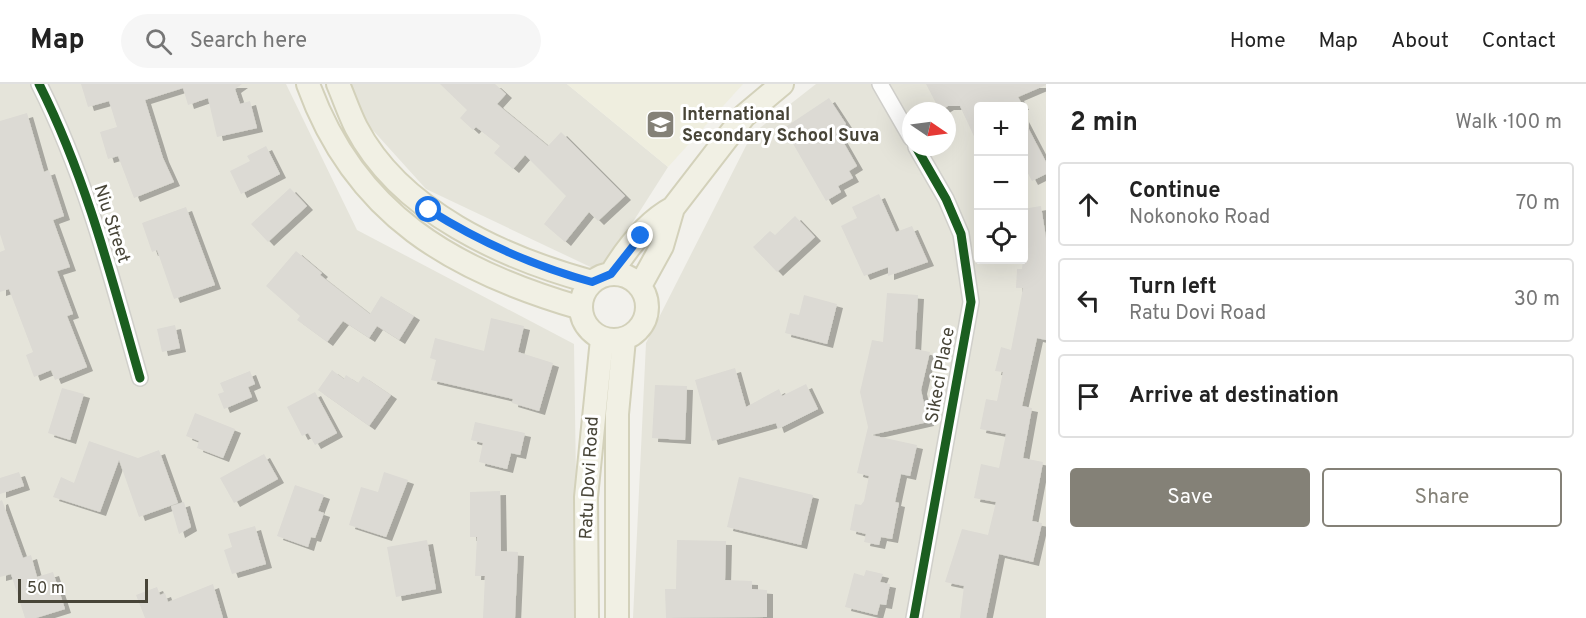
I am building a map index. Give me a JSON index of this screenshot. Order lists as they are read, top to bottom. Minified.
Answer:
{"streets":{"main road":["Ratu Dovi Road"],"street":["Niu Street","Sikeci Place"]},"places":{"school or university":["International Secondary School Suva"]},"scale_bar":"50 m","north":"right","page":{"header":"Map","search":"Search here","nav":["Home","Map","About","Contact"],"heading":["2 min","Walk · 100 m"],"map_buttons":["+","−"],"list":[["Continue","Nokonoko Road","70 m"],["Turn left","Ratu Dovi Road","30 m"],"Arrive at destination"],"buttons":["Save","Share"],"scale":"50 m"}}
